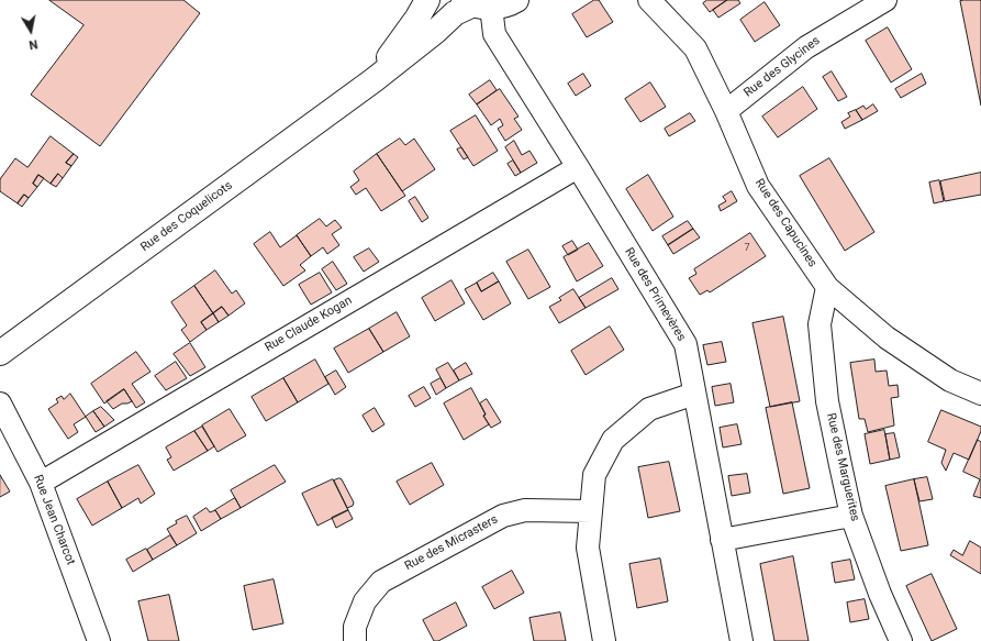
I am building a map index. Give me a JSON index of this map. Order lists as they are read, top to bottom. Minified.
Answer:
{"streets":{"main road":["Rue des Coquelicots"],"street":["Rue des Glycines","Rue des Capucines","Rue des Primevères","Rue Claude Kogan","Rue des Marguerites","Rue Jean Charcot","Rue des Micrasters"]},"crossings":[["Rue des Glycines","Rue des Capucines"],["Rue des Coquelicots","Rue des Primevères"],["Rue des Capucines","Rue des Marguerites"],["Rue des Primevères","Rue Claude Kogan"],["Rue Claude Kogan","Rue Jean Charcot"]],"house_numbers":["7"],"north":"bottom"}
